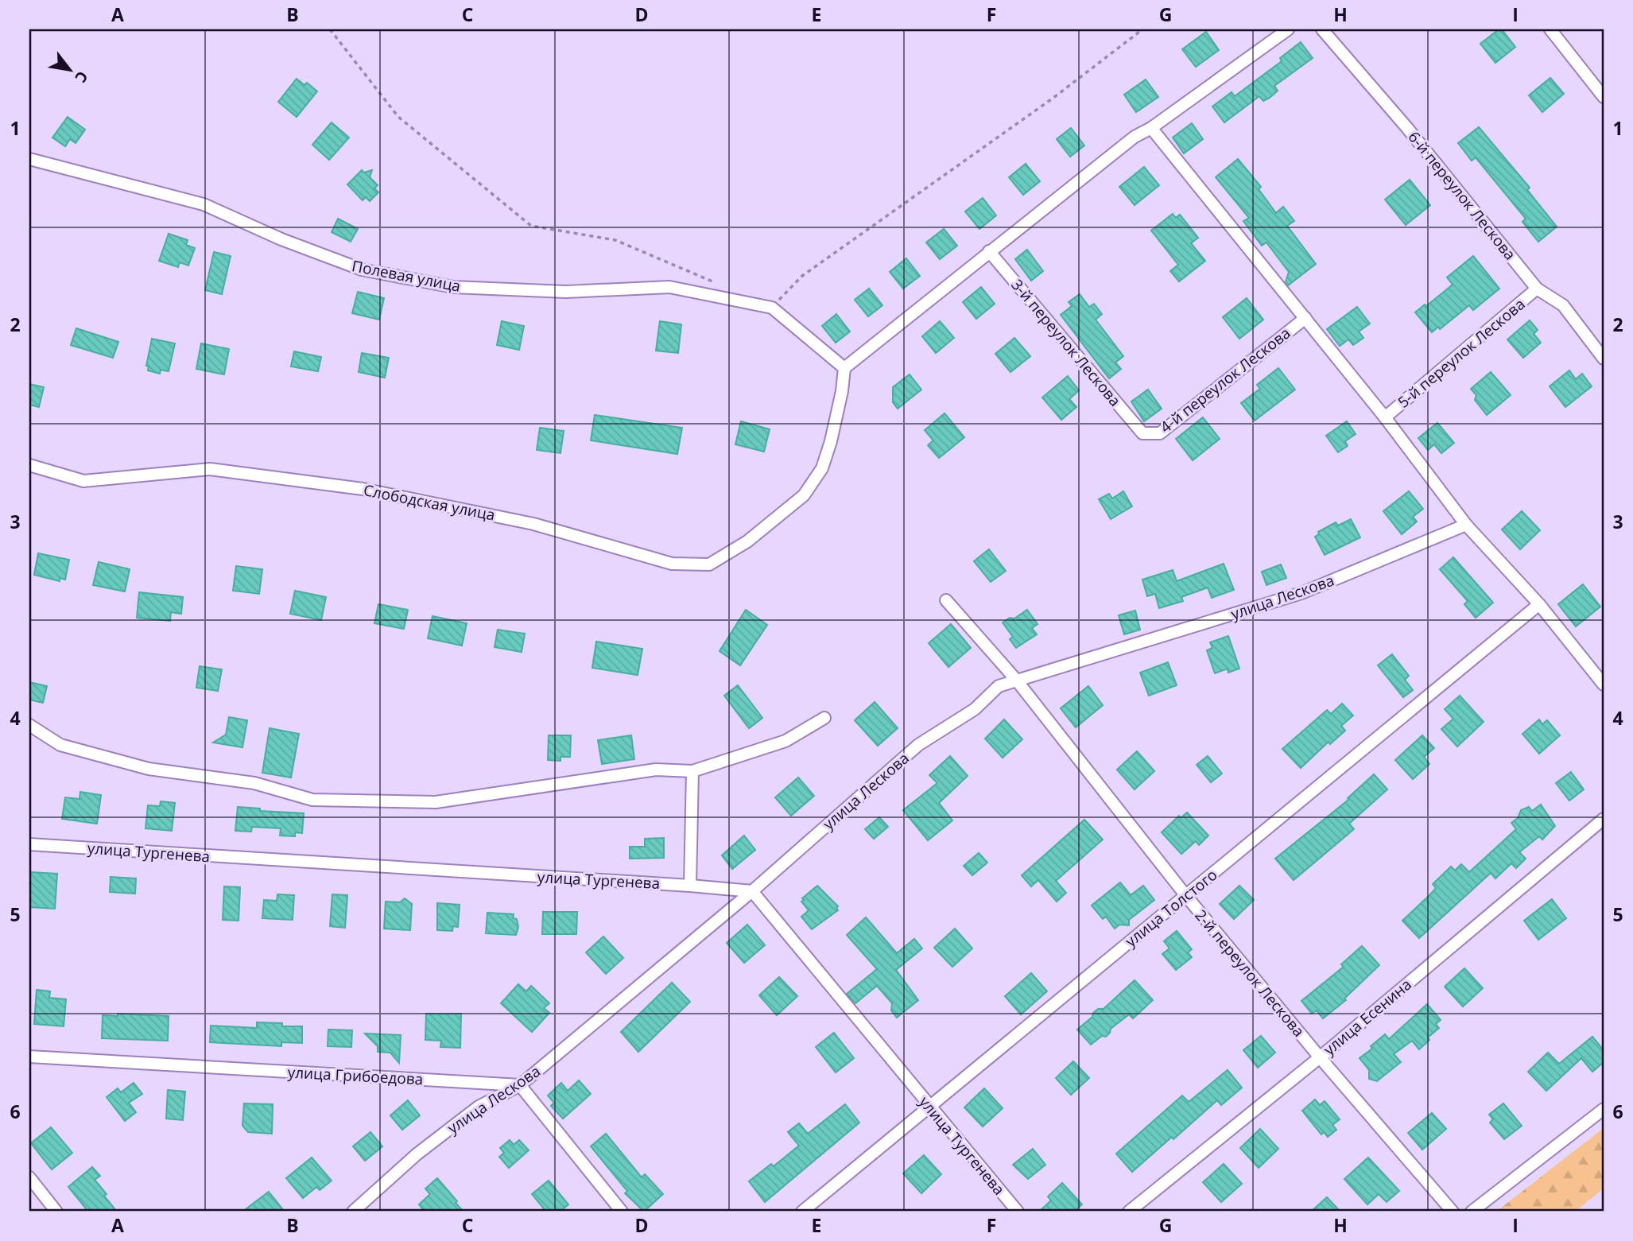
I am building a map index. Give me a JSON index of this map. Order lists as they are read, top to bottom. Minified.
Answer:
{"streets":{"street":["6-й переулок Лескова","Полевая улица","3-й переулок Лескова","5-й переулок Лескова","4-й переулок Лескова","Слободская улица","улица Лескова","улица Тургенева","улица Толстого","2-й переулок Лескова","улица Есенина","улица Грибоедова"]},"crossings":[["6-й переулок Лескова","5-й переулок Лескова"],["Полевая улица","Слободская улица"],["3-й переулок Лескова","4-й переулок Лескова"],["улица Лескова","улица Тургенева"],["улица Лескова","2-й переулок Лескова"],["улица Лескова","улица Грибоедова"],["улица Тургенева","улица Толстого"],["улица Толстого","2-й переулок Лескова"],["2-й переулок Лескова","улица Есенина"]],"north":"bottom right","grid":{"columns":["A","B","C","D","E","F","G","H","I"],"rows":["1","2","3","4","5","6"]}}
